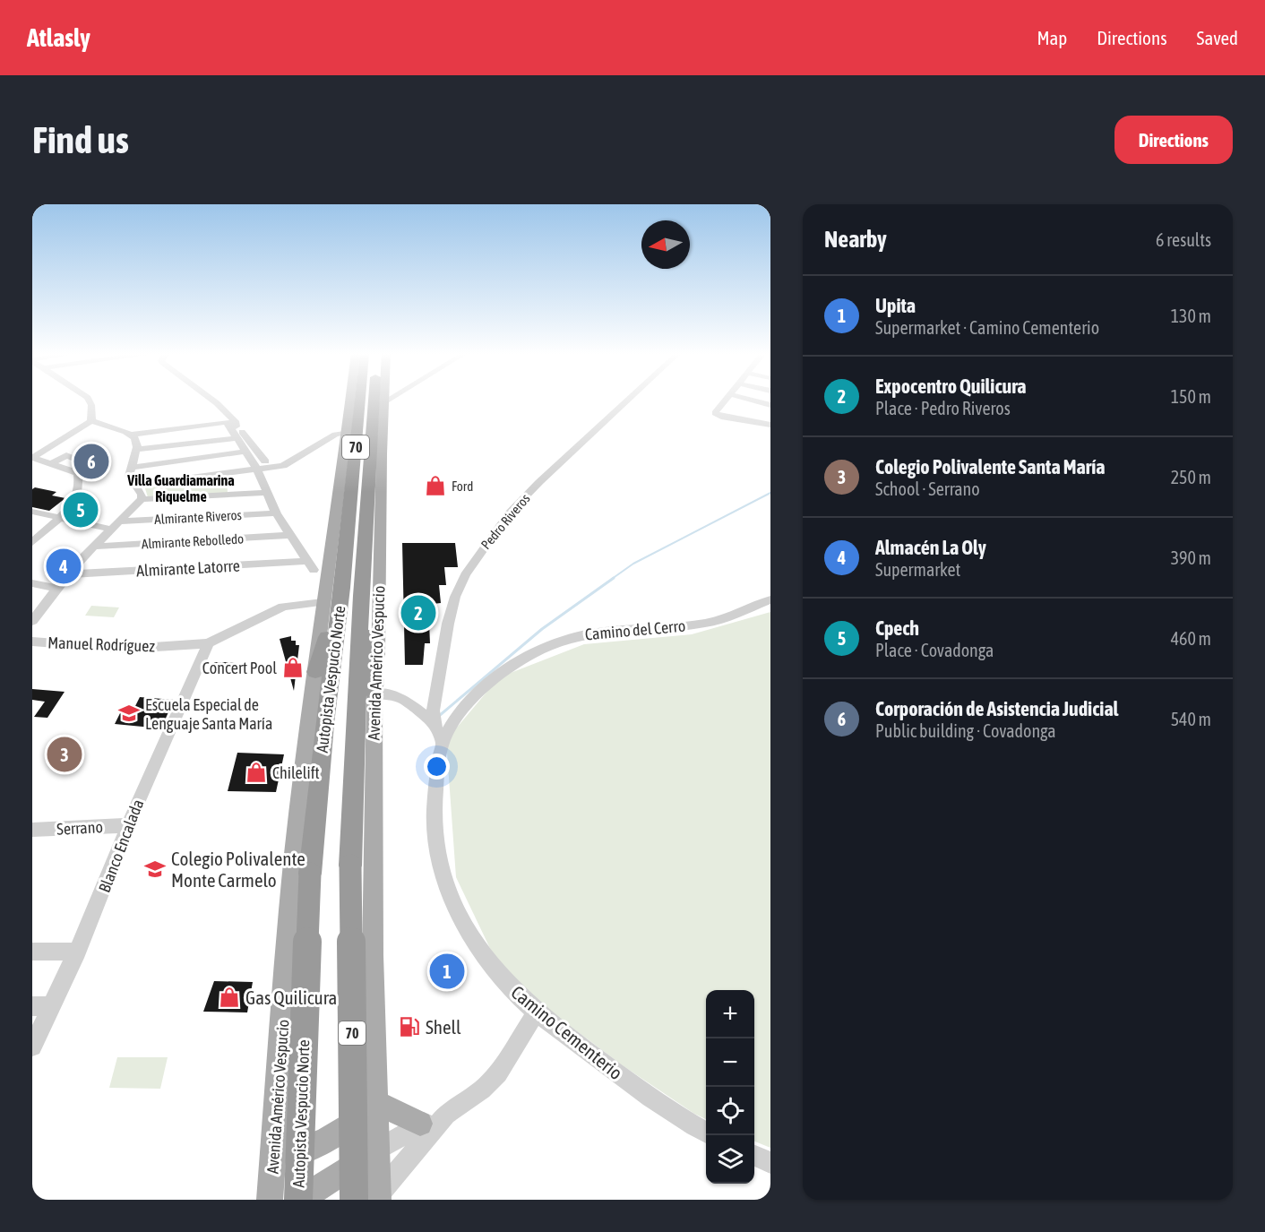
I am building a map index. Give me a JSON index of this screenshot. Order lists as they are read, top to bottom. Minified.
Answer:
{"streets":{"highway":["70","Autopista Vespucio Norte"],"main road":["Avenida Américo Vespucio"],"street":["Almirante Riveros","Pedro Riveros","Almirante Rebolledo","Almirante Latorre","Camino del Cerro","Manuel Rodríguez","Serrano","Blanco Encalada","Camino Cementerio"]},"crossings":[["Pedro Riveros","Camino del Cerro"],["Pedro Riveros","Camino Cementerio"],["Almirante Rebolledo","Almirante Latorre"],["Camino del Cerro","Camino Cementerio"],["Manuel Rodríguez","Avenida Américo Vespucio"],["Manuel Rodríguez","Blanco Encalada"],["Avenida Américo Vespucio","Autopista Vespucio Norte"],["Serrano","Blanco Encalada"]],"districts":["Villa Guardiamarina Riquelme"],"places":{"shop":["Ford","Concert Pool","Chilelift","Gas Quilicura"],"school or university":["Escuela Especial de Lenguaje Santa María","Colegio Polivalente Monte Carmelo"],"fuel station":["Shell"]},"north":"left","page":{"header":"Atlasly","nav":["Map","Directions","Saved"],"buttons":"Directions","title":"Find us","heading":["Nearby","6 results"],"list":[{"mark":"1","name":"Upita","note":"Supermarket · Camino Cementerio","value":"130 m"},{"mark":"2","name":"Expocentro Quilicura","note":"Place · Pedro Riveros","value":"150 m"},{"mark":"3","name":"Colegio Polivalente Santa María","note":"School · Serrano","value":"250 m"},{"mark":"4","name":"Almacén La Oly","note":"Supermarket","value":"390 m"},{"mark":"5","name":"Cpech","note":"Place · Covadonga","value":"460 m"},{"mark":"6","name":"Corporación de Asistencia Judicial","note":"Public building · Covadonga","value":"540 m"}],"pins":["6","5","4","2","3","1"],"map_buttons":["+","−"]}}
